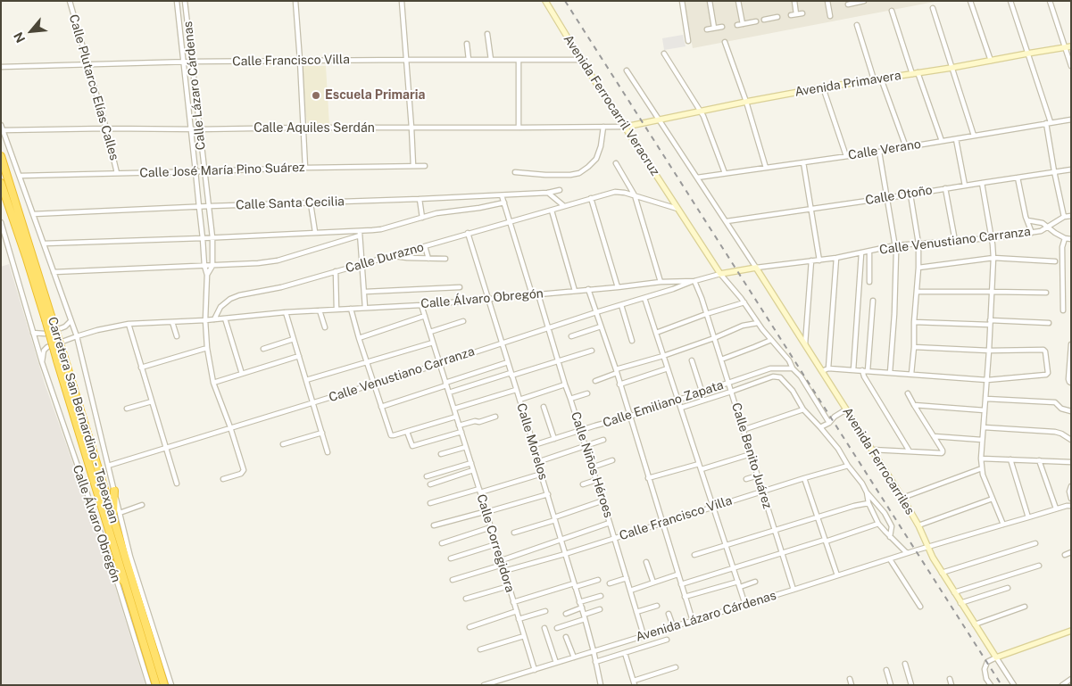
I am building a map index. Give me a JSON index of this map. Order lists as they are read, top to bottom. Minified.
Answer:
{"streets":{"highway":["Carretera San Bernardino - Tepexpan"],"street":["Calle Francisco Villa","Avenida Primavera","Calle Lázaro Cárdenas","Calle Plutarco Elías Calles","Avenida Ferrocarril Veracruz","Calle Aquiles Serdán","Calle Verano","Calle José María Pino Suárez","Calle Otoño","Calle Santa Cecilia","Calle Venustiano Carranza","Calle Durazno","Calle Álvaro Obregón","Calle Emiliano Zapata","Calle Morelos","Calle Benito Juárez","Avenida Ferrocarriles","Calle Niños Héroes","Calle Corregidora","Avenida Lázaro Cárdenas"]},"crossings":[["Calle Francisco Villa","Calle Lázaro Cárdenas"],["Calle Francisco Villa","Calle Plutarco Elías Calles"],["Calle Francisco Villa","Avenida Ferrocarril Veracruz"],["Calle Francisco Villa","Calle Morelos"],["Calle Francisco Villa","Calle Benito Juárez"],["Calle Francisco Villa","Calle Niños Héroes"],["Calle Francisco Villa","Calle Corregidora"],["Avenida Primavera","Avenida Ferrocarril Veracruz"],["Avenida Primavera","Calle Aquiles Serdán"],["Calle Lázaro Cárdenas","Calle Aquiles Serdán"],["Calle Lázaro Cárdenas","Calle José María Pino Suárez"],["Calle Lázaro Cárdenas","Calle Santa Cecilia"],["Calle Lázaro Cárdenas","Calle Venustiano Carranza"],["Calle Lázaro Cárdenas","Calle Álvaro Obregón"],["Calle Plutarco Elías Calles","Calle Aquiles Serdán"],["Calle Plutarco Elías Calles","Calle José María Pino Suárez"],["Avenida Ferrocarril Veracruz","Calle Aquiles Serdán"],["Avenida Ferrocarril Veracruz","Calle Durazno"],["Avenida Ferrocarril Veracruz","Calle Álvaro Obregón"],["Calle Venustiano Carranza","Calle Álvaro Obregón"],["Calle Venustiano Carranza","Calle Morelos"],["Calle Venustiano Carranza","Calle Benito Juárez"],["Calle Venustiano Carranza","Avenida Ferrocarriles"],["Calle Venustiano Carranza","Calle Niños Héroes"],["Calle Venustiano Carranza","Calle Corregidora"],["Calle Durazno","Calle Álvaro Obregón"],["Calle Durazno","Calle Morelos"],["Calle Álvaro Obregón","Calle Morelos"],["Calle Álvaro Obregón","Calle Benito Juárez"],["Calle Álvaro Obregón","Avenida Ferrocarriles"],["Calle Álvaro Obregón","Calle Niños Héroes"],["Calle Álvaro Obregón","Calle Corregidora"],["Calle Emiliano Zapata","Calle Morelos"],["Calle Emiliano Zapata","Calle Benito Juárez"],["Calle Emiliano Zapata","Calle Niños Héroes"],["Calle Morelos","Avenida Lázaro Cárdenas"],["Calle Benito Juárez","Avenida Lázaro Cárdenas"],["Avenida Ferrocarriles","Avenida Lázaro Cárdenas"],["Calle Niños Héroes","Avenida Lázaro Cárdenas"],["Calle Corregidora","Avenida Lázaro Cárdenas"]],"places":["Escuela Primaria"],"north":"bottom left"}
